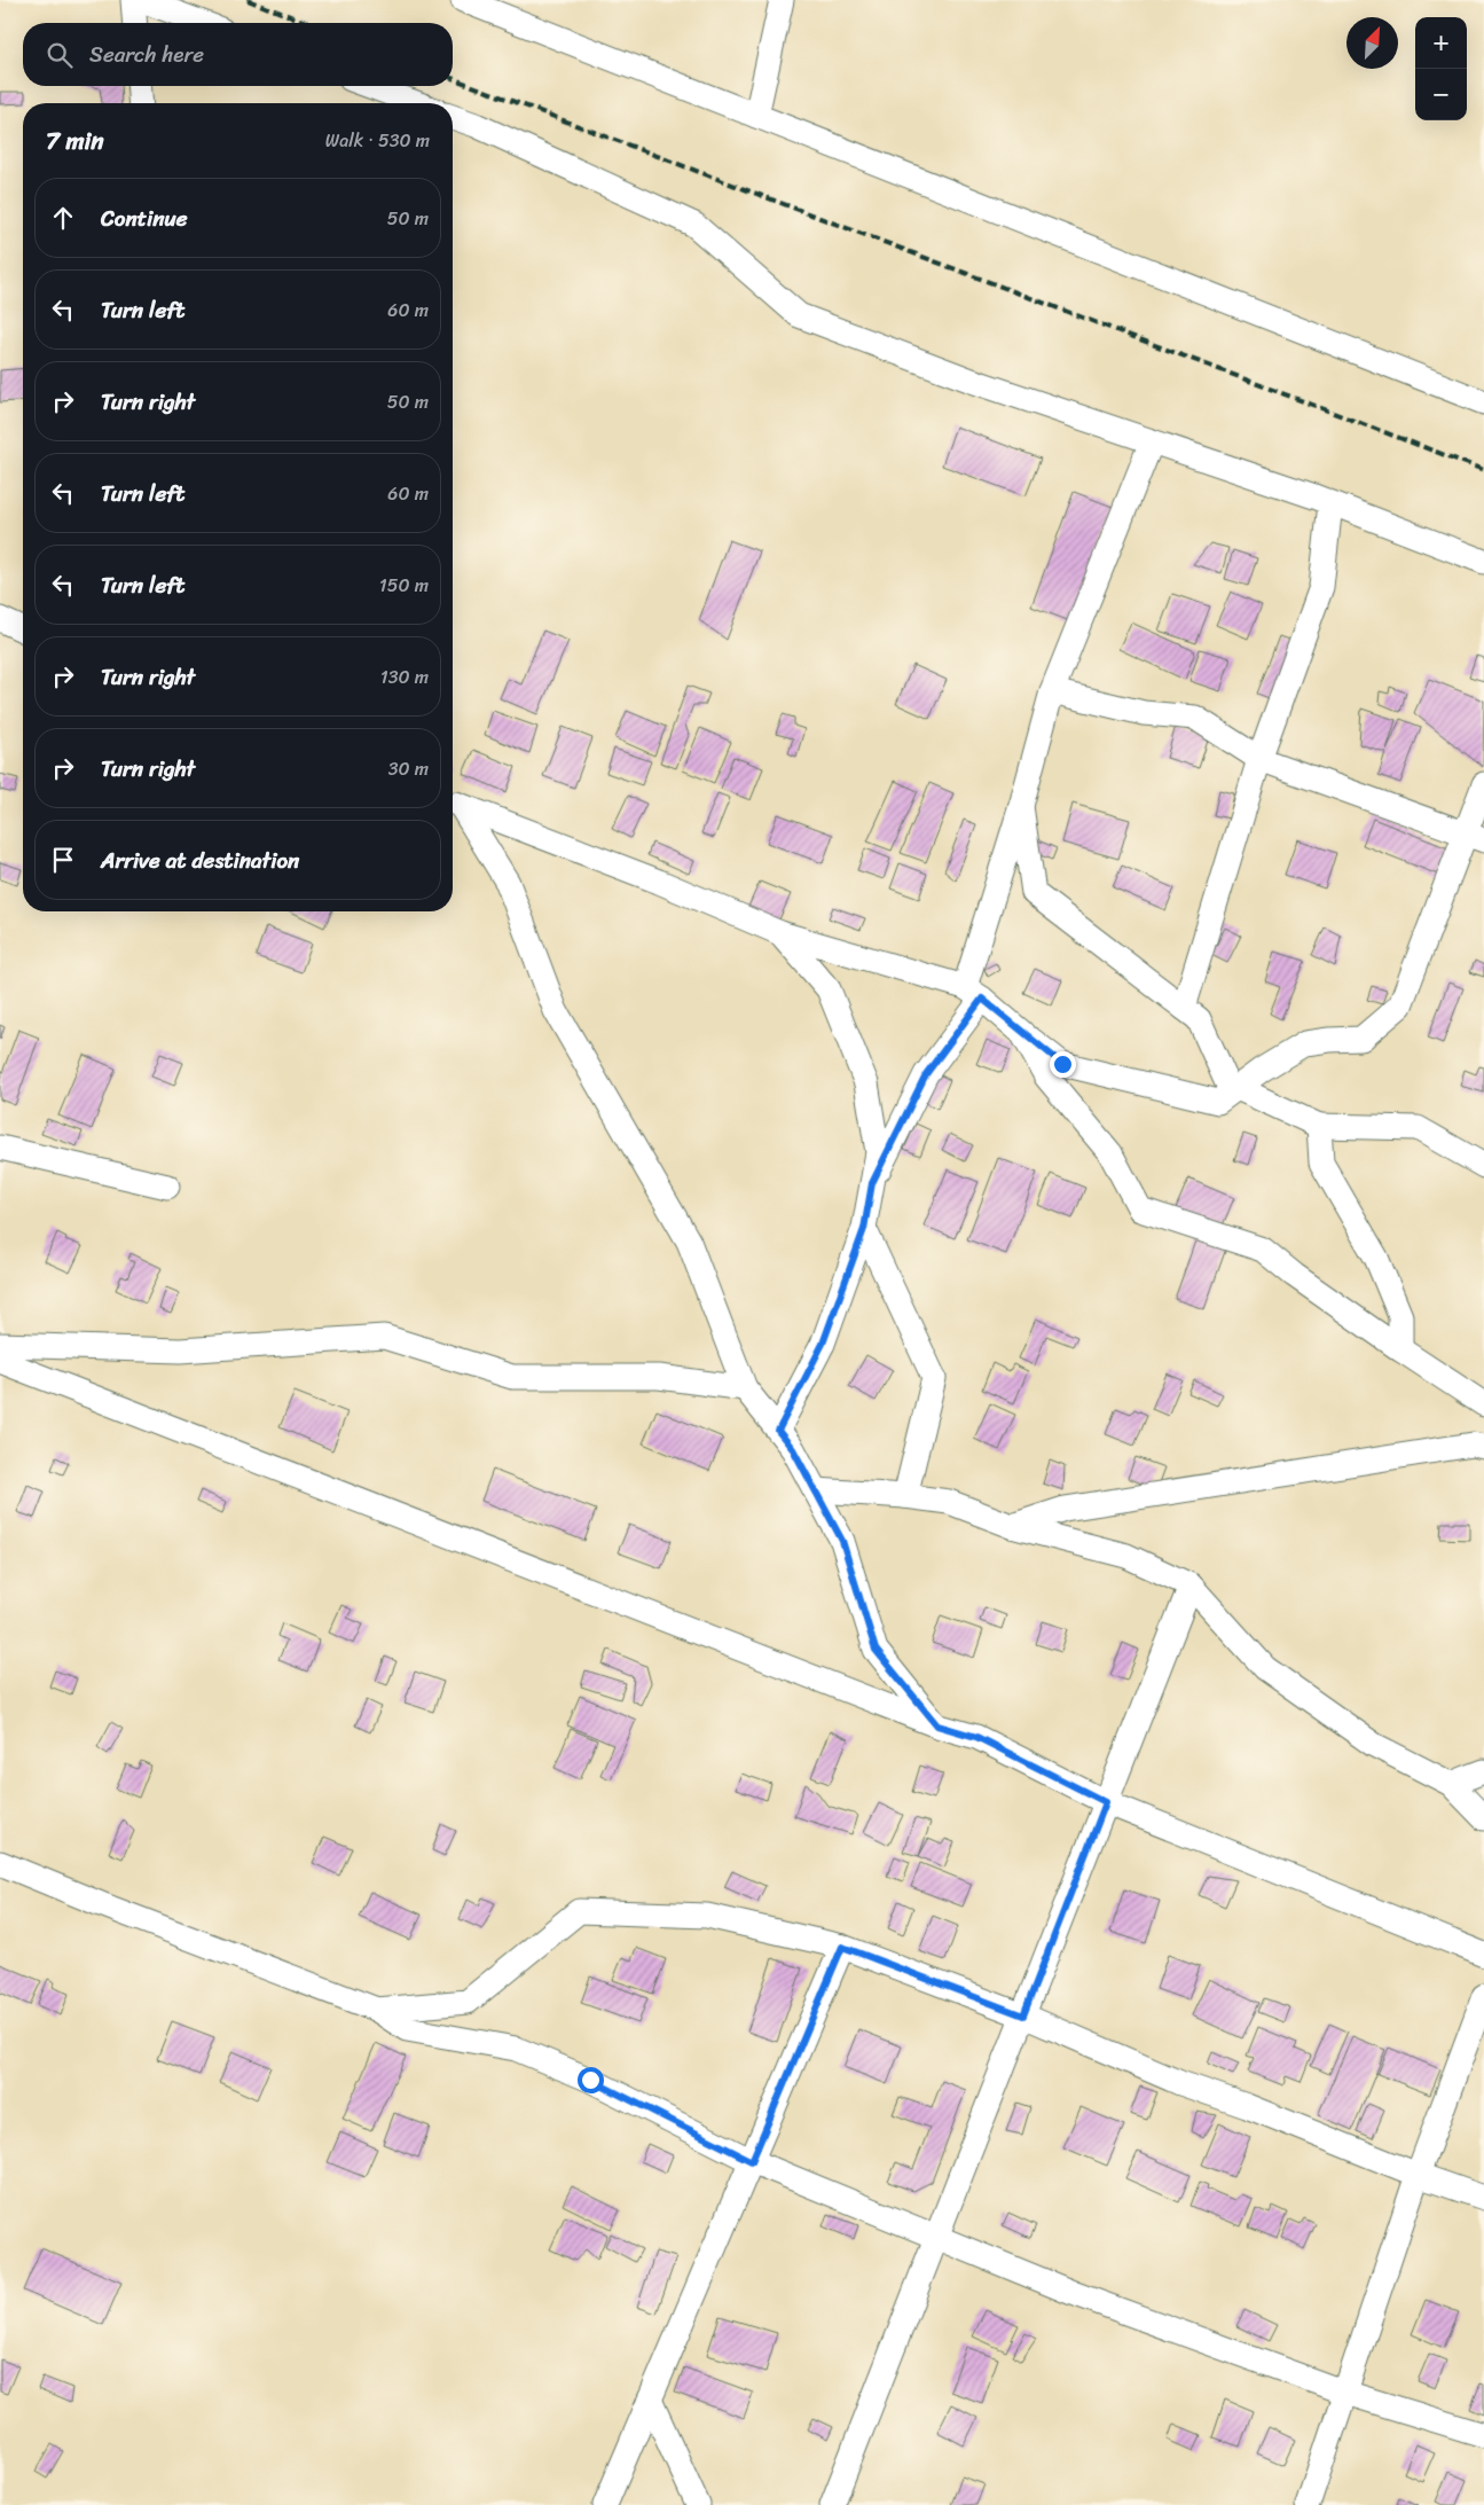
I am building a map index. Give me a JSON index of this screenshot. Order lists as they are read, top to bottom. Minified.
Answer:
{"north":"top right","page":{"map_buttons":["+","−"],"search":"Search here","heading":["7 min","Walk · 530 m"],"list":[["Continue","50 m"],["Turn left","60 m"],["Turn right","50 m"],["Turn left","60 m"],["Turn left","150 m"],["Turn right","130 m"],["Turn right","30 m"],"Arrive at destination"]}}
